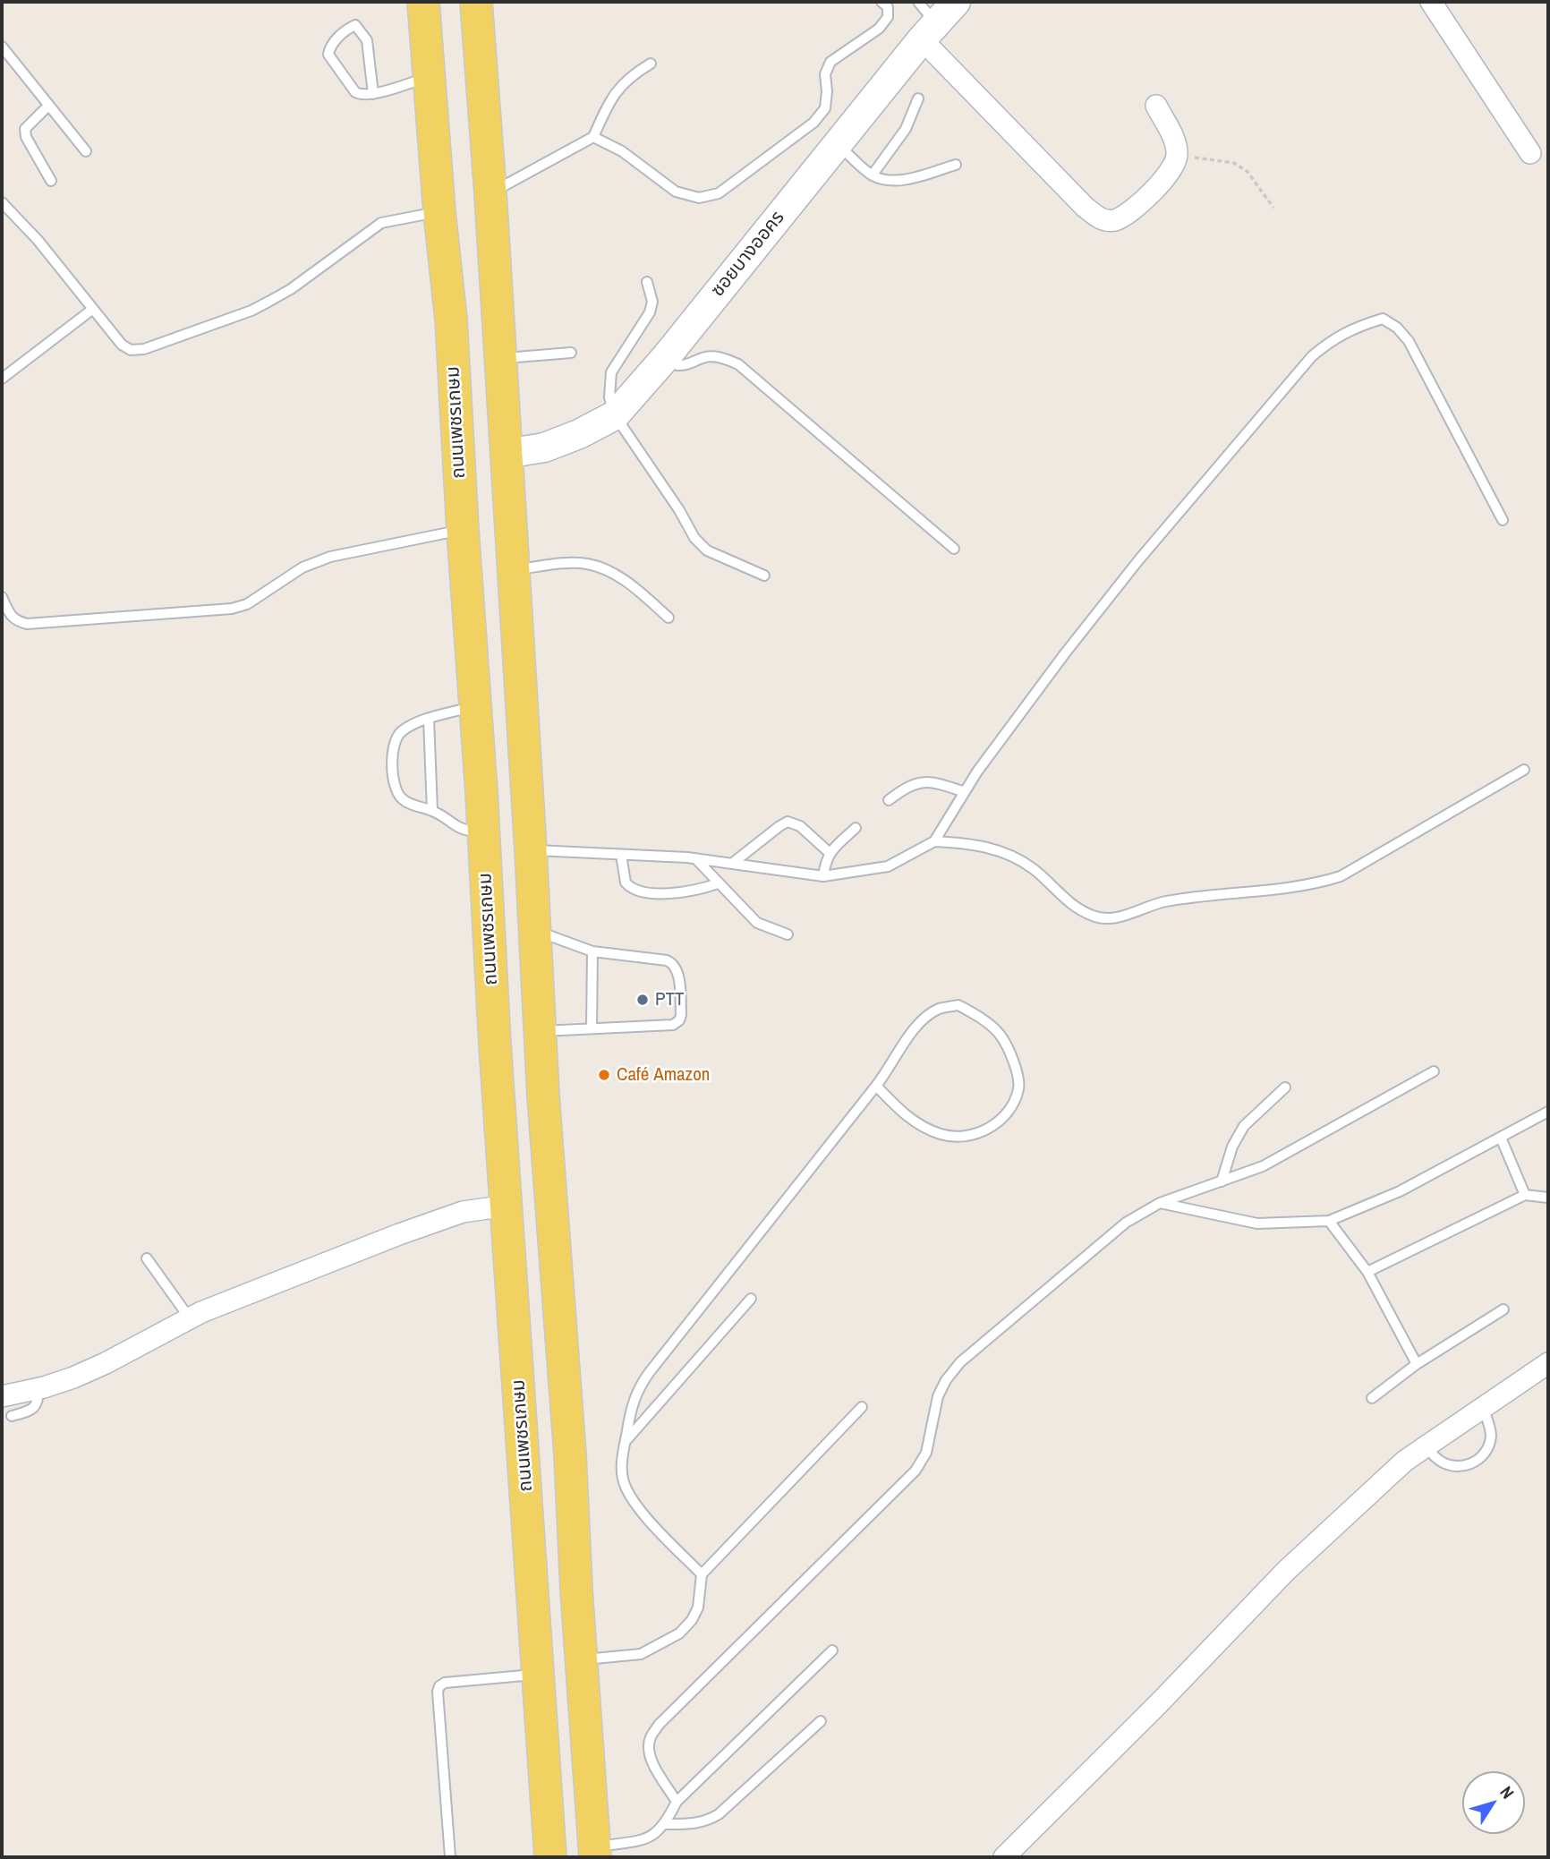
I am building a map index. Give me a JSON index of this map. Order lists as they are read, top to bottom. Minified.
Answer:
{"streets":{"main road":["ถนนเพชรเกษม"],"street":["ซอยบางออคร"]},"places":["PTT","Café Amazon"],"north":"top right"}
